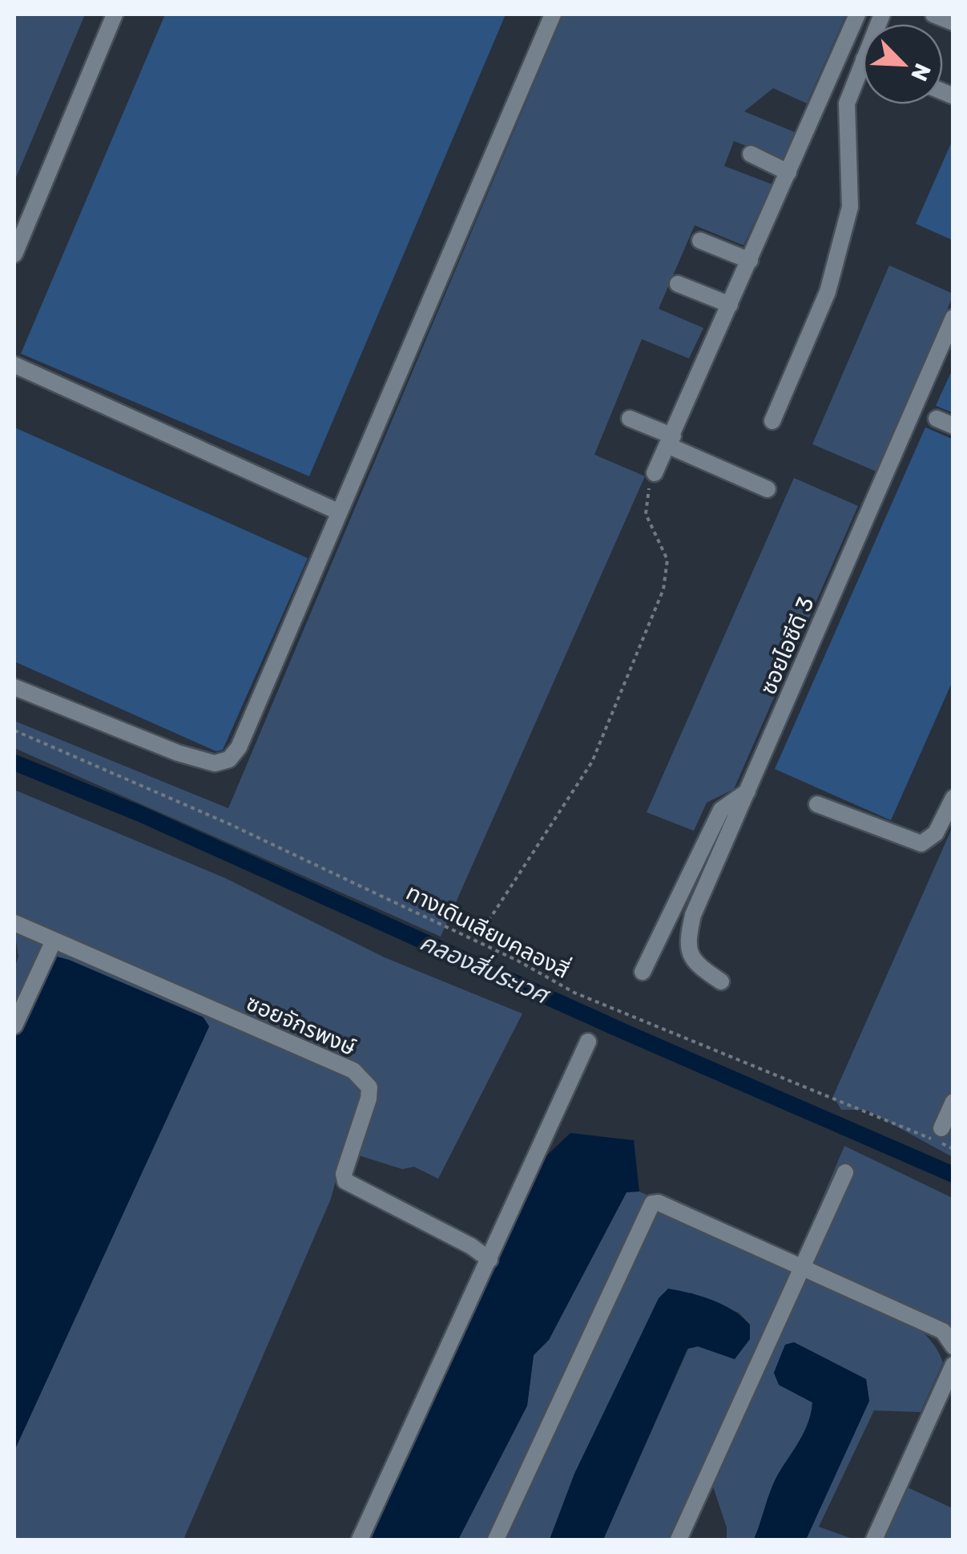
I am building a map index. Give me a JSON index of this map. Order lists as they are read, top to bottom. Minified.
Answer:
{"streets":{"street":["ซอยไอซีดี 3","ซอยจักรพงษ์"],"path":["ทางเดินเลียบคลองสี่"]},"water":["คลองสี่ประเวศ"],"north":"bottom right"}
